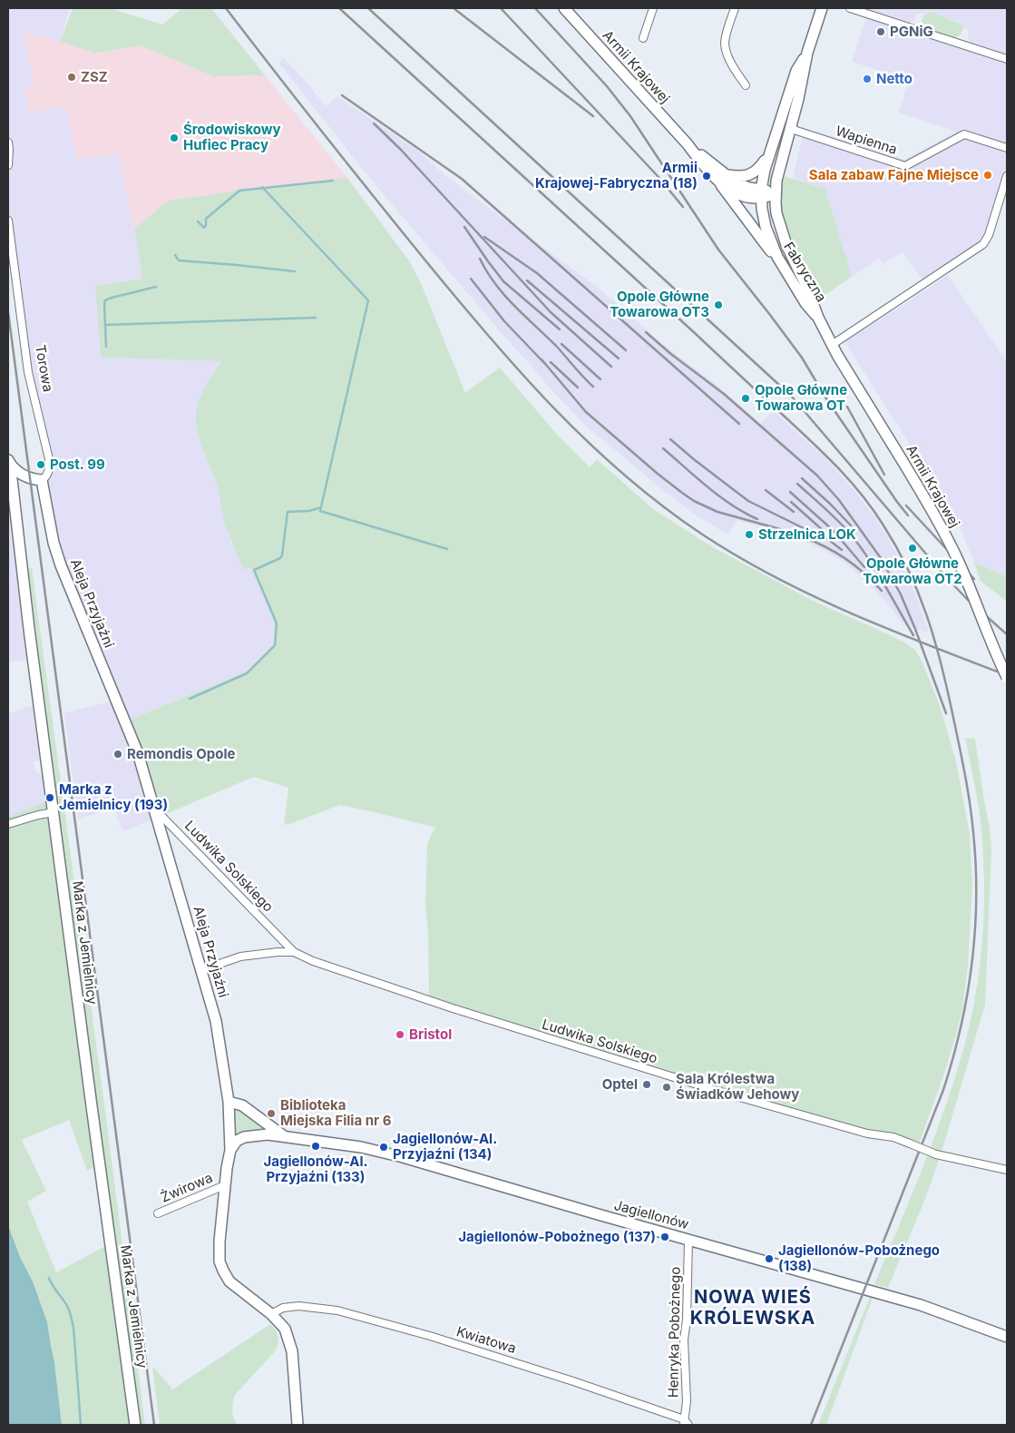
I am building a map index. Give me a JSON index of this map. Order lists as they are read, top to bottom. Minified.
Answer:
{"streets":{"street":["Armii Krajowej","Wapienna","Fabryczna","Torowa","Aleja Przyjaźni","Ludwika Solskiego","Marka z Jemielnicy","Żwirowa","Jagiellonów","Henryka Pobożnego","Kwiatowa"]},"crossings":[["Armii Krajowej","Fabryczna"],["Wapienna","Fabryczna"],["Torowa","Aleja Przyjaźni"],["Aleja Przyjaźni","Ludwika Solskiego"],["Aleja Przyjaźni","Żwirowa"],["Aleja Przyjaźni","Jagiellonów"],["Aleja Przyjaźni","Kwiatowa"],["Jagiellonów","Henryka Pobożnego"],["Henryka Pobożnego","Kwiatowa"]],"districts":["NOWA WIEŚ KRÓLEWSKA"],"places":["PGNiG","ZSZ","Netto","Środowiskowy Hufiec Pracy","Sala zabaw Fajne Miejsce","Armii Krajowej-Fabryczna (18)","Opole Główne Towarowa OT3","Opole Główne Towarowa OT","Post. 99","Strzelnica LOK","Opole Główne Towarowa OT2","Remondis Opole","Marka z Jemielnicy (193)","Bristol","Optel","Sala Królestwa Świadków Jehowy","Biblioteka Miejska Filia nr 6","Jagiellonów-Al. Przyjaźni (133)","Jagiellonów-Al. Przyjaźni (134)","Jagiellonów-Pobożnego (137)","Jagiellonów-Pobożnego (138)"]}
